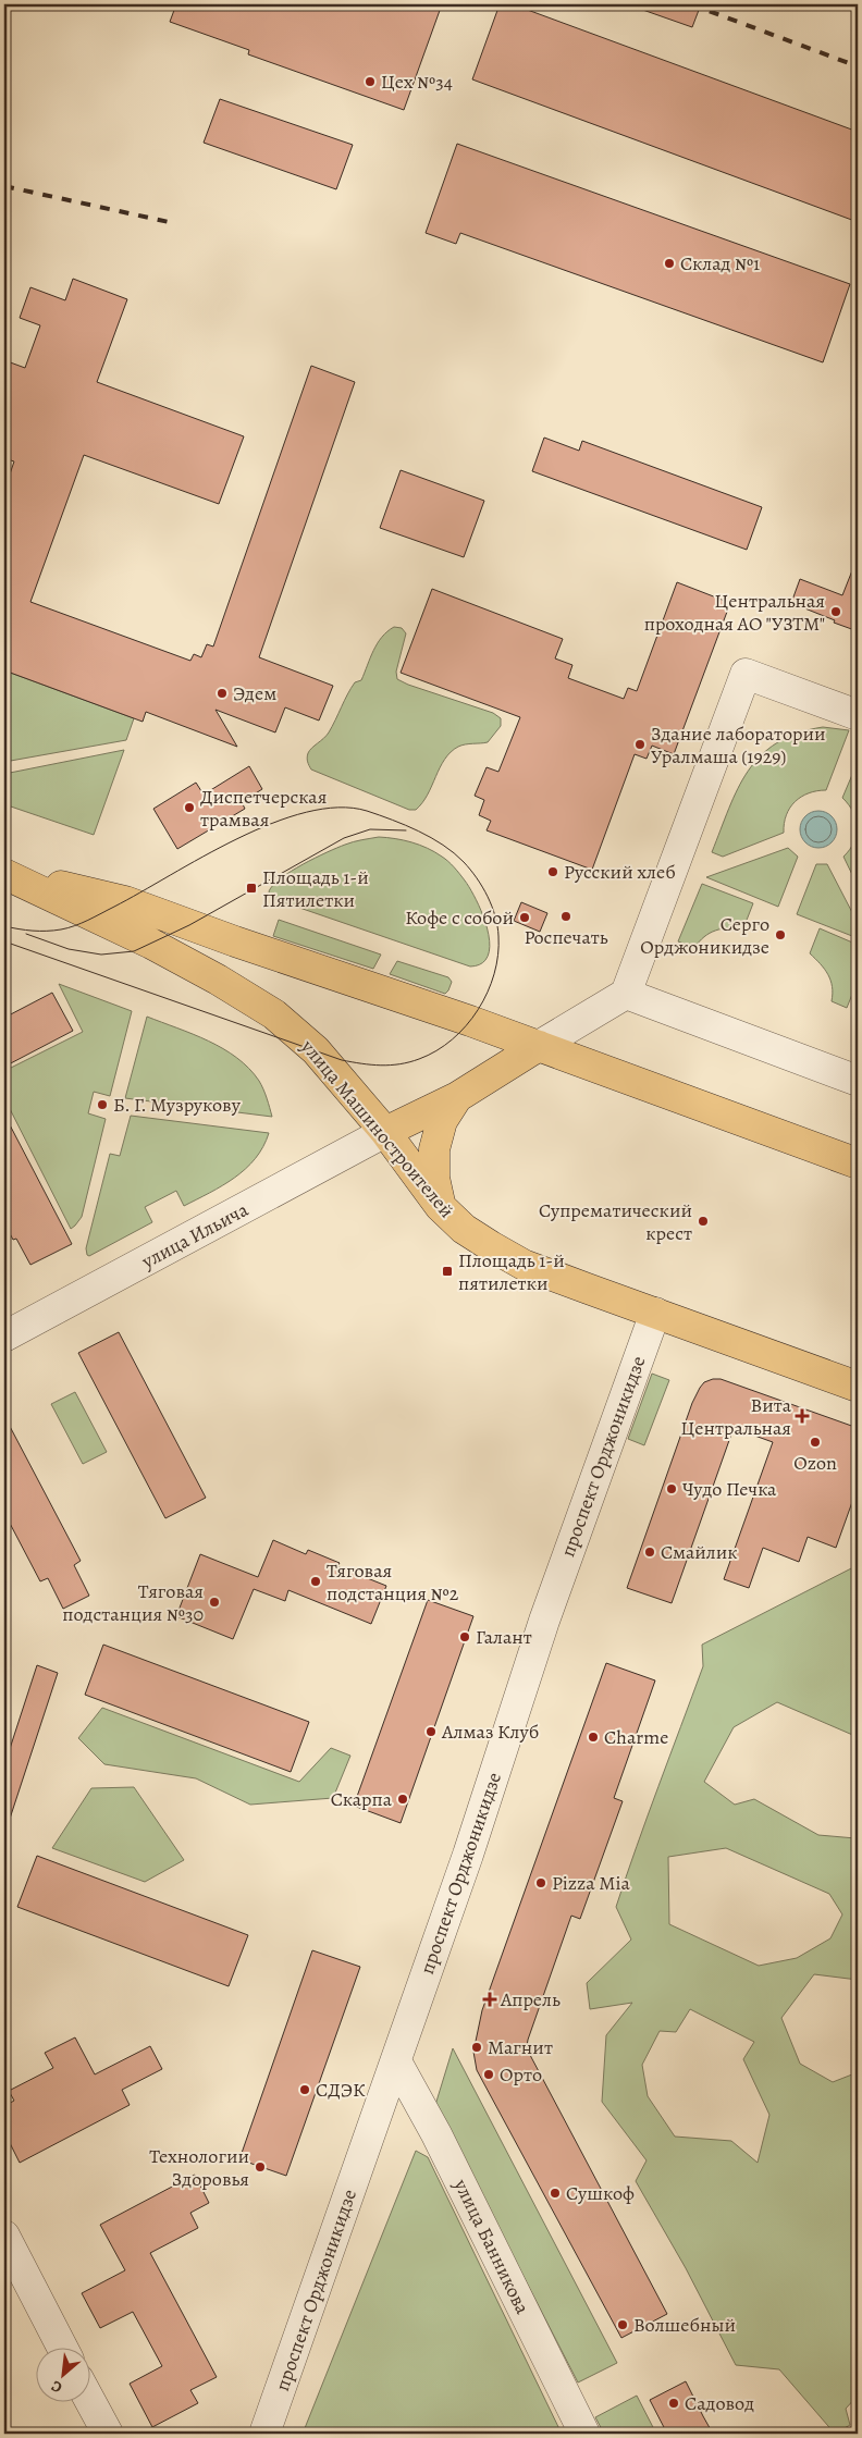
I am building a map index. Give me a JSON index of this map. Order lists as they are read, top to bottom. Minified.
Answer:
{"streets":{"main road":["улица Машиностроителей"],"street":["улица Ильича","проспект Орджоникидзе","улица Банникова"]},"crossings":[["улица Машиностроителей","улица Ильича"],["улица Машиностроителей","проспект Орджоникидзе"],["проспект Орджоникидзе","улица Банникова"]],"places":{"other":["Цех №34","Склад №1","Центральная проходная АО \"УЗТМ\"","Эдем","Здание лаборатории Уралмаша (1929)","Диспетчерская трамвая","Русский хлеб","Роспечать","Кофе с собой","Серго Орджоникидзе","Б. Г. Музрукову","Супрематический крест","Ozon","Чудо Печка","Смайлик","Тяговая подстанция №2","Тяговая подстанция №30","Галант","Алмаз Клуб","Charme","Скарпа","Pizza Mia","Магнит","Орто","СДЭК","Технологии Здоровья","Сушкоф","Волшебный","Садовод"],"transit":["Площадь 1-й Пятилетки","Площадь 1-й пятилетки"],"health":["Вита Центральная","Апрель"]},"north":"bottom left"}
